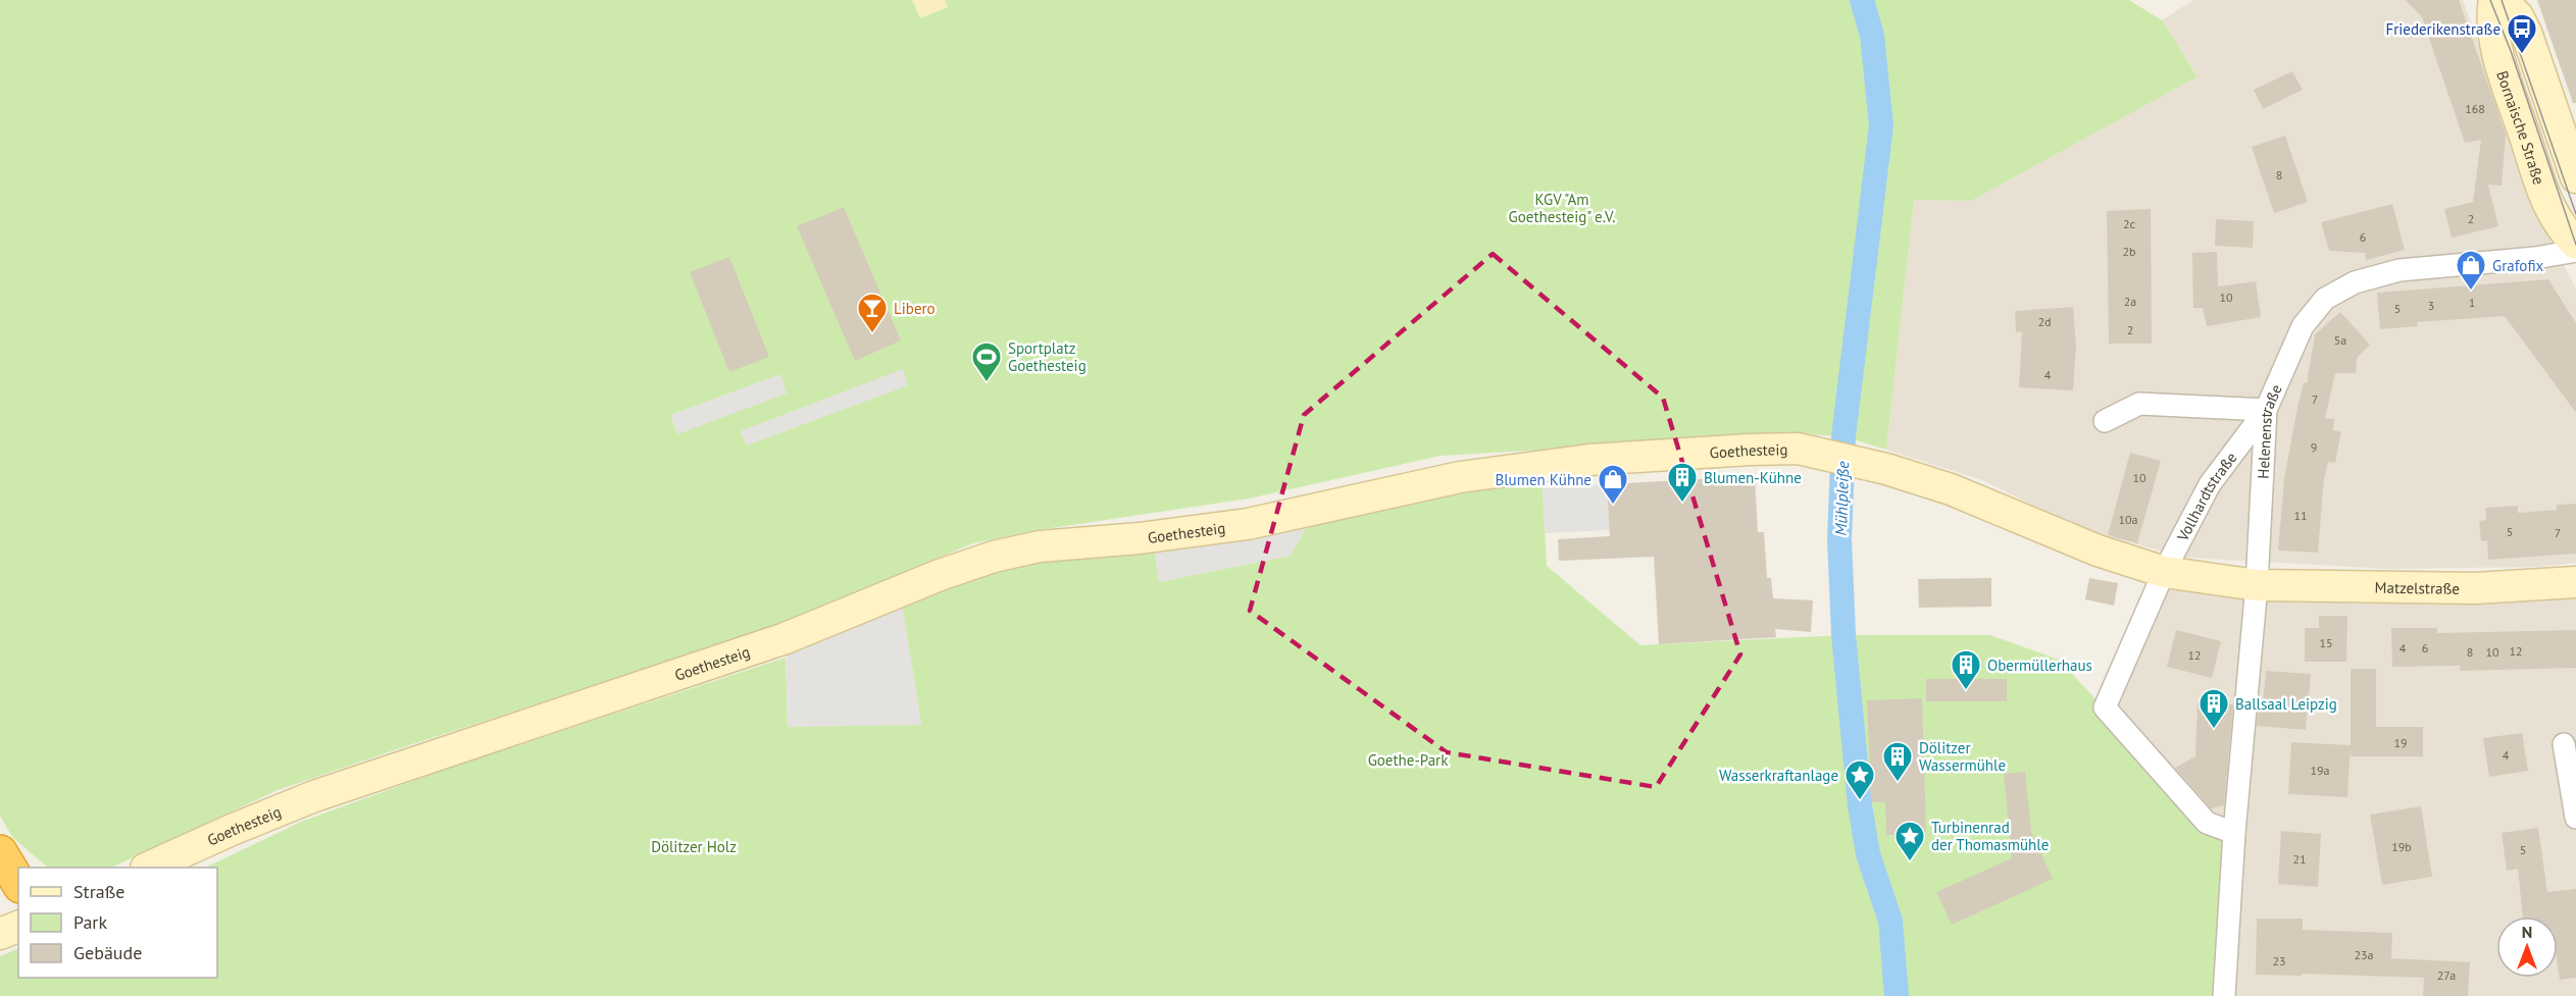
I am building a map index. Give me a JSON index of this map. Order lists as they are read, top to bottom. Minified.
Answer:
{"streets":{"main road":["Bornaische Straße","Goethesteig","Matzelstraße"],"street":["Helenenstraße","Vollhardtstraße"]},"crossings":[["Helenenstraße","Goethesteig"],["Helenenstraße","Vollhardtstraße"],["Helenenstraße","Matzelstraße"],["Goethesteig","Vollhardtstraße"],["Goethesteig","Matzelstraße"]],"water":["Mühlpleiße"],"parks":["KGV \"Am Goethesteig\" e.V.","Goethe-Park","Dölitzer Holz"],"places":{"bus stop":["Friederikenstraße"],"shop":["Grafofix","Blumen Kühne"],"bar":["Libero"],"sports":["Sportplatz Goethesteig"],"building":["Blumen-Kühne","Obermüllerhaus","Ballsaal Leipzig","Dölitzer Wassermühle"],"place":["Wasserkraftanlage","Turbinenrad der Thomasmühle"]},"house_numbers":["168","8","2","2c","6","2b","10","2a","1","3","5","2d","2","5a","4","7","9","10","11","10a","5","7","15","4","6","12","8","10","12","19","4","19a","19b","5","21","23a","23","27a"],"legend":["Straße","Park","Gebäude"],"north":"top"}
